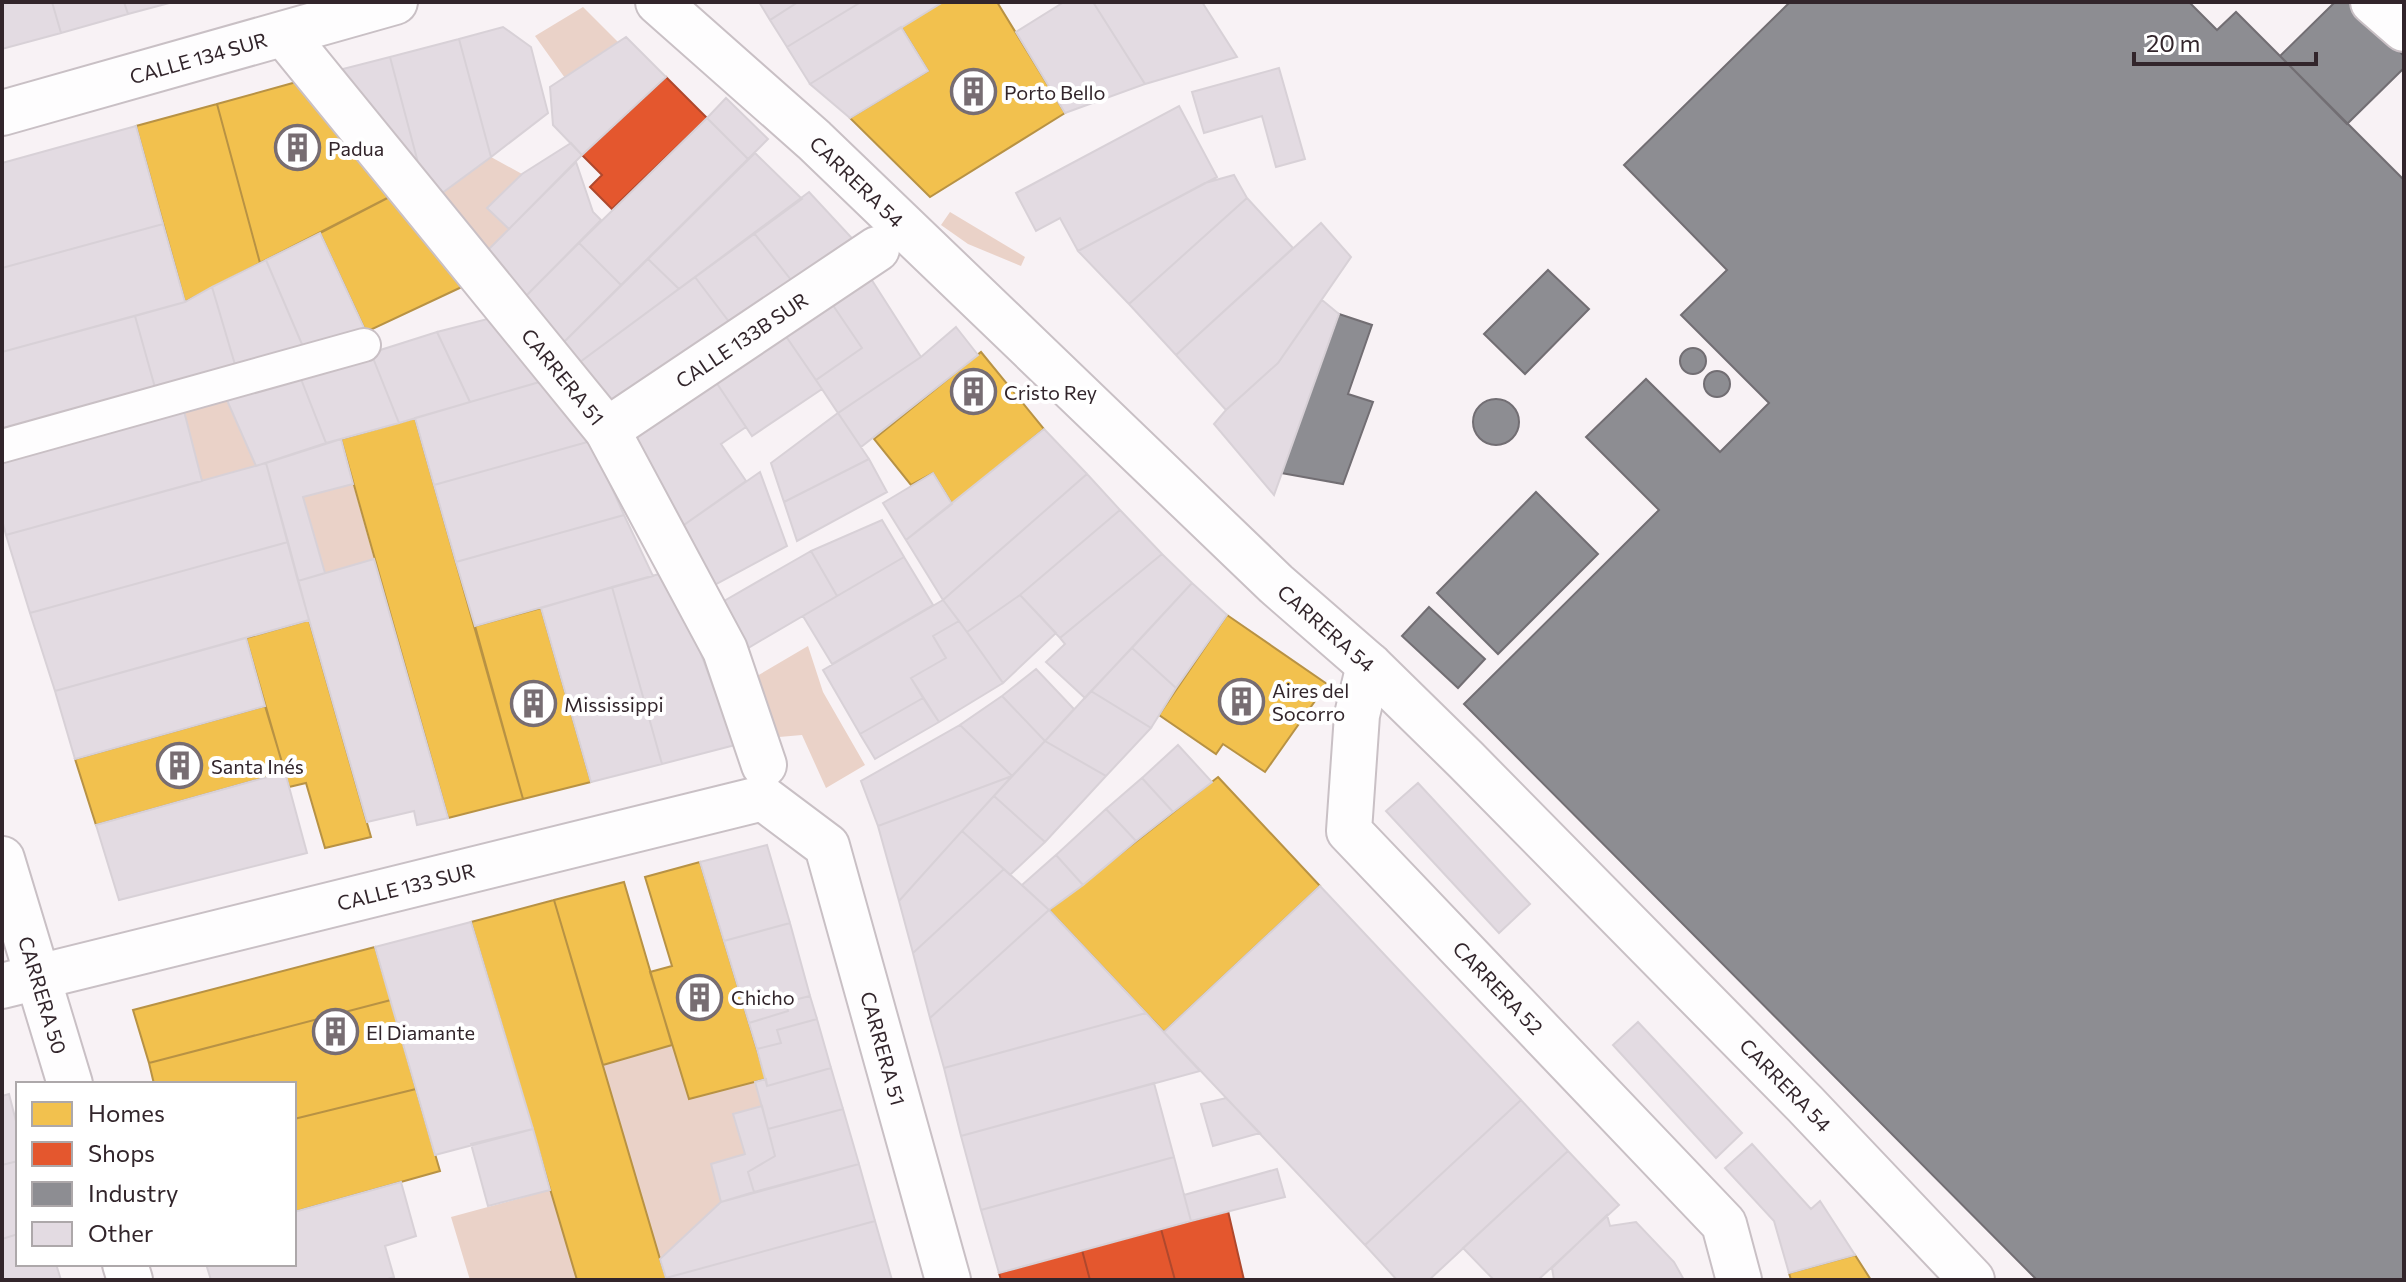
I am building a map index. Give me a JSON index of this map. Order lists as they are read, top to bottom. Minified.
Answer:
{"streets":{"street":["CALLE 134 SUR","CARRERA 54","CALLE 133B SUR","CARRERA 51","CALLE 133 SUR","CARRERA 52","CARRERA 50"]},"crossings":[["CALLE 134 SUR","CARRERA 51"],["CARRERA 54","CARRERA 52"],["CALLE 133B SUR","CARRERA 51"],["CARRERA 51","CALLE 133 SUR"],["CALLE 133 SUR","CARRERA 50"]],"places":{"building":["Porto Bello","Padua","Cristo Rey","Aires del Socorro","Mississippi","Santa Inés","Chicho","El Diamante"]},"legend":["Homes","Shops","Industry","Other"],"scale_bar":"20 m"}
